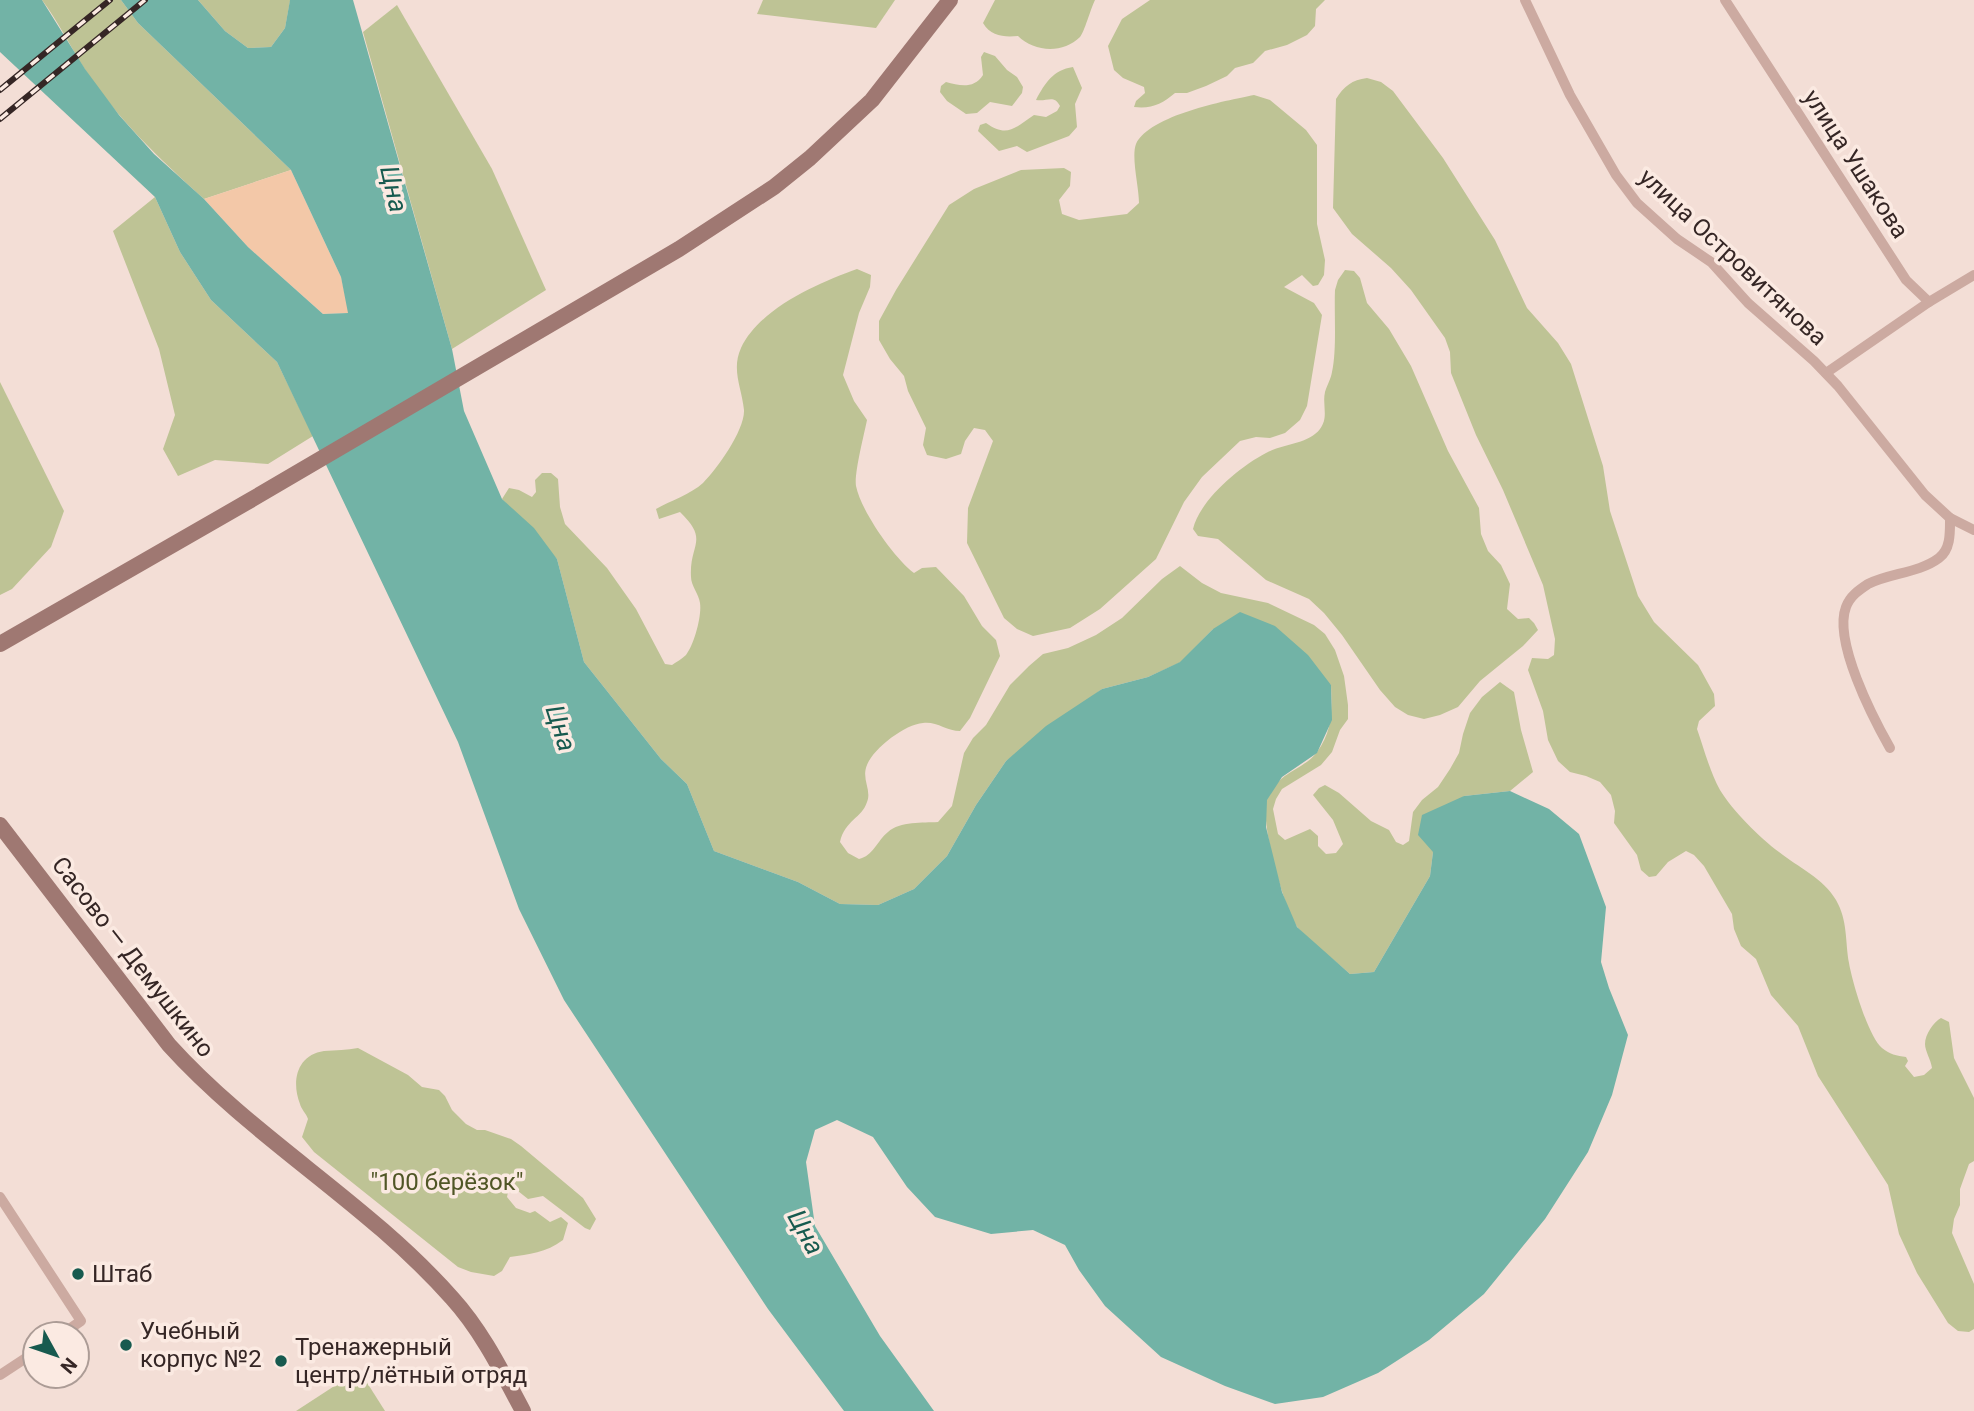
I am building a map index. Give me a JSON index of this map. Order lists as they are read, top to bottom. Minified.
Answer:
{"streets":{"street":["улица Ушакова","улица Островитянова","Сасово — Демушкино"]},"water":["Цна"],"parks":["\"100 берёзок\""],"places":["Штаб","Учебный корпус №2","Тренажерный центр/лётный отряд"],"north":"bottom right"}
